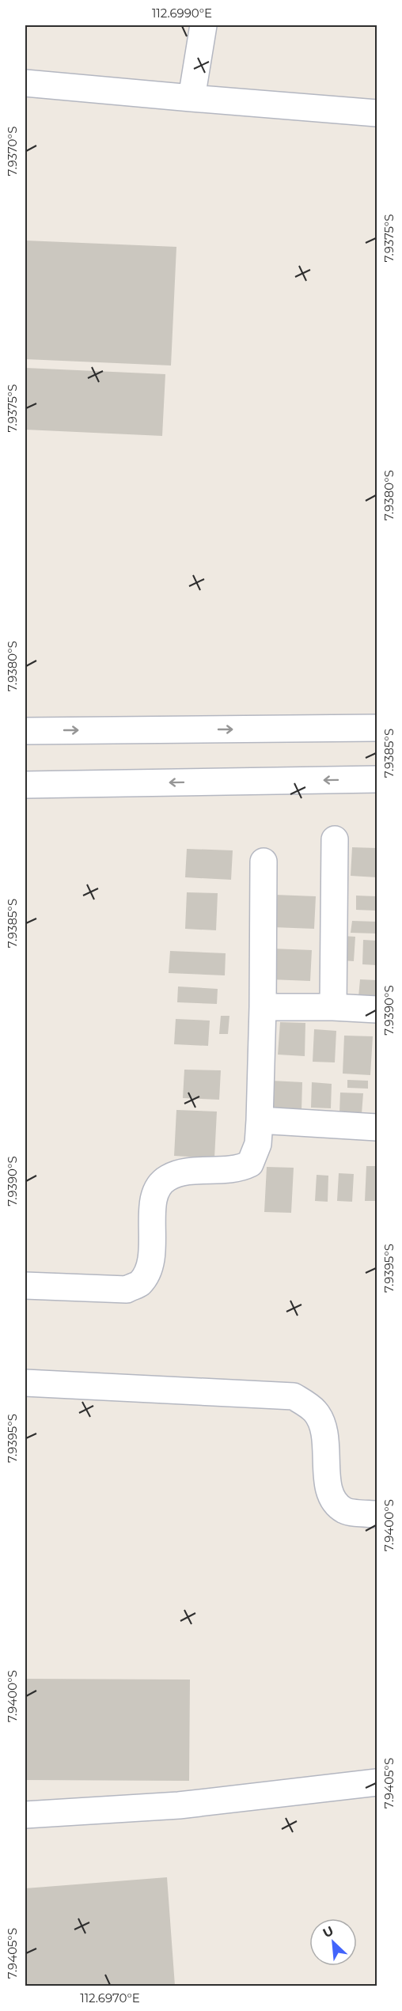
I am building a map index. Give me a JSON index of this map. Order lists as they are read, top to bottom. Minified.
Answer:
{"north":"top left","coordinates":["112.6990°E","7.9370°S","7.9375°S","7.9380°S","7.9385°S","7.9390°S","7.9395°S","7.9400°S","7.9405°S","112.6970°E"]}
